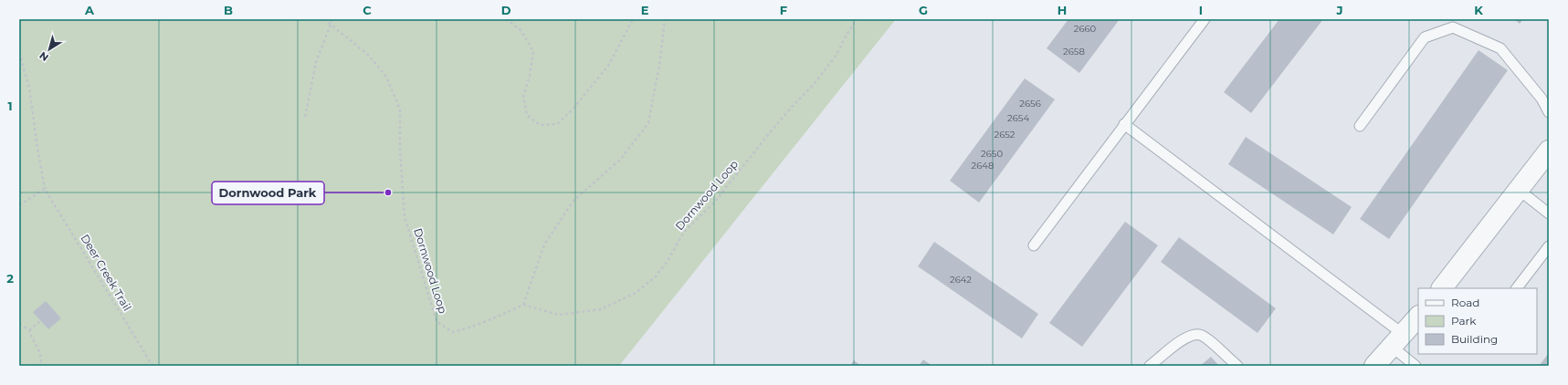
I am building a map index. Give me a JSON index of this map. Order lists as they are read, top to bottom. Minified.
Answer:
{"streets":{"path":["Dornwood Loop","Deer Creek Trail"]},"places":["Dornwood Park"],"house_numbers":["2660","2658","2656","2654","2652","2650","2648","2642"],"legend":["Road","Park","Building"],"north":"bottom left","grid":{"columns":["A","B","C","D","E","F","G","H","I","J","K"],"rows":["1","2"]}}
